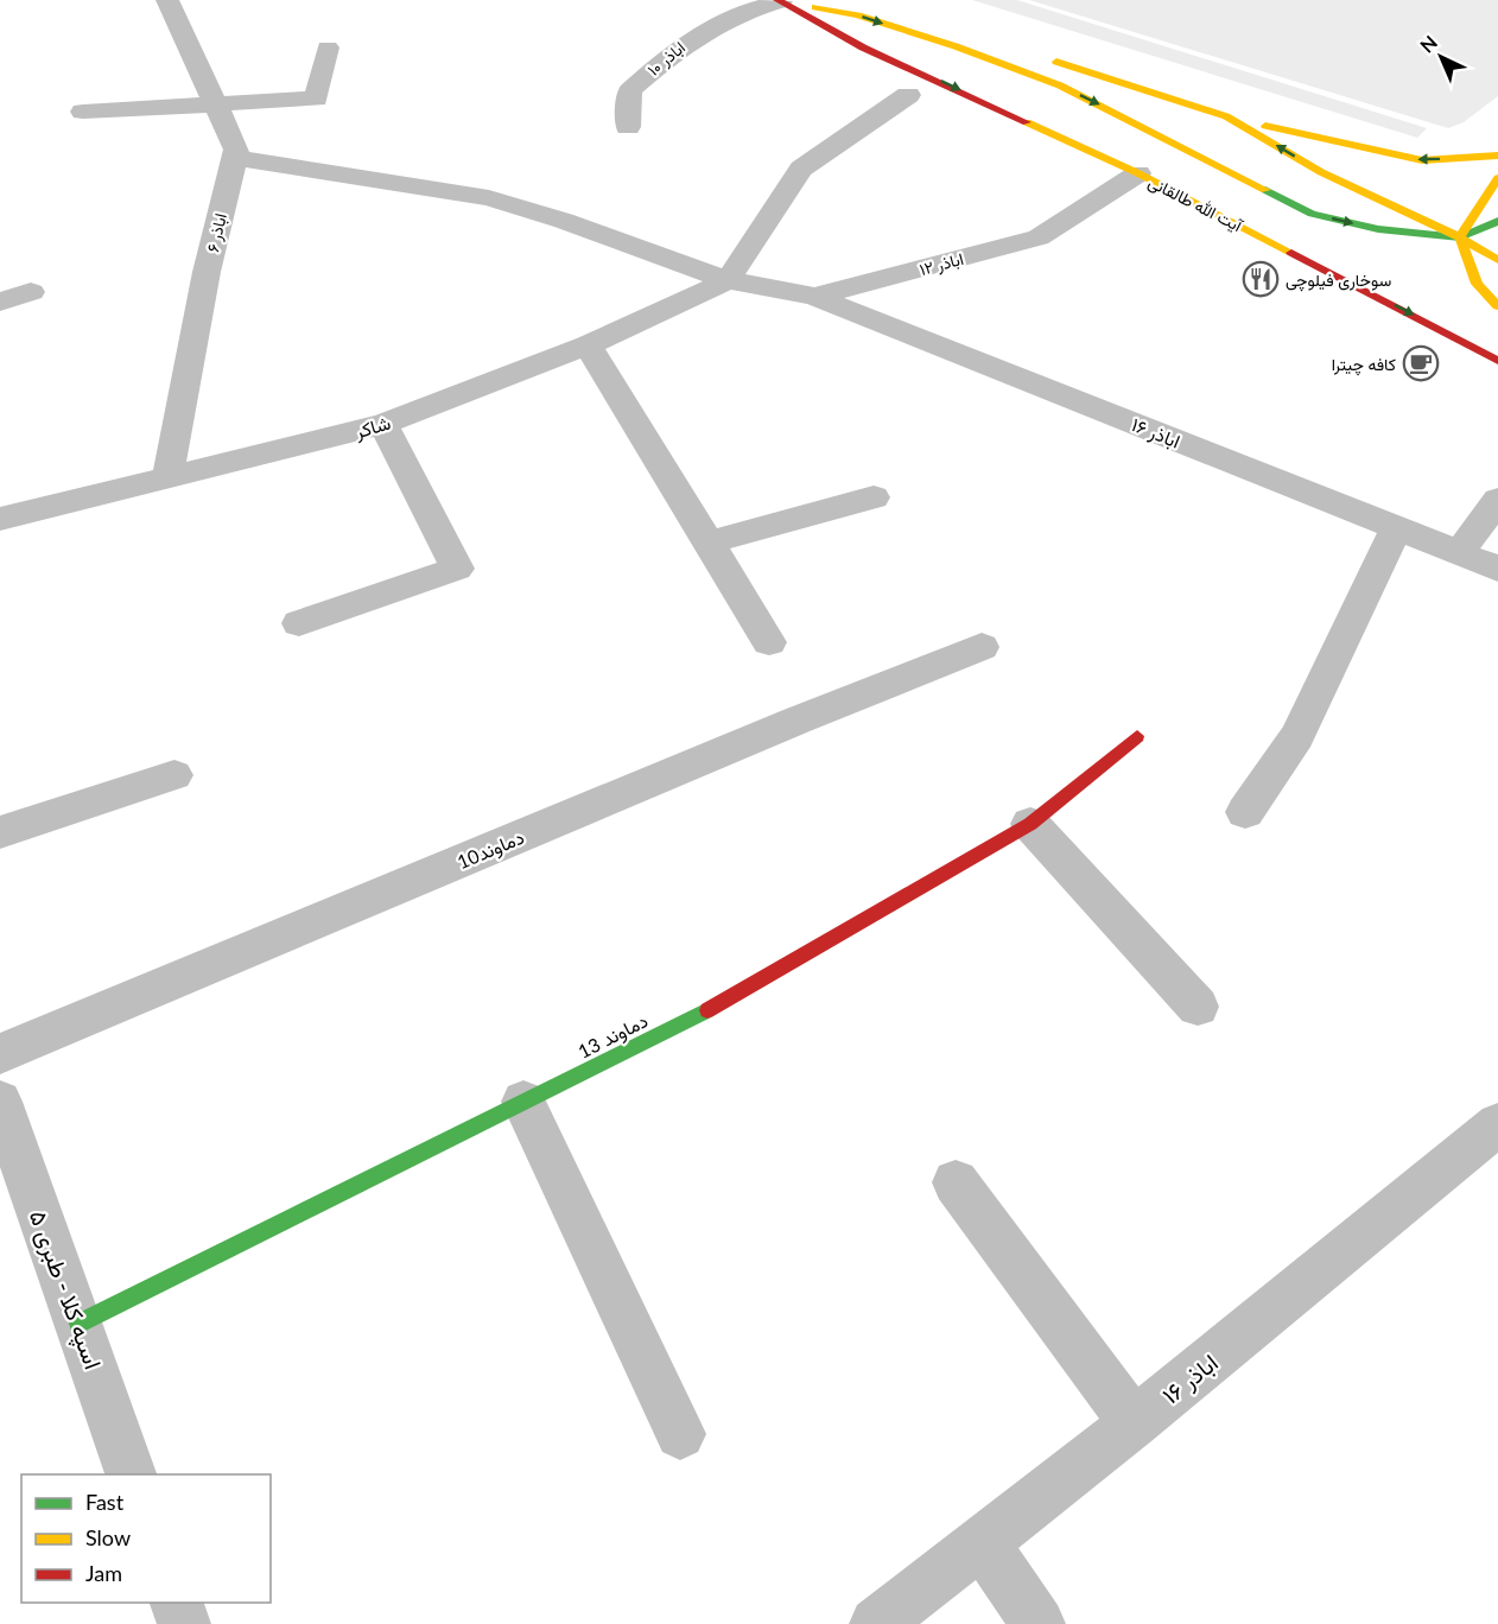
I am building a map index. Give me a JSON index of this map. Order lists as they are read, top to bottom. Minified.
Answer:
{"streets":{"main road":["آیت الله طالقانی","دماوند 13"],"street":["اباذر ۱۰","اباذر ۶","اباذر ۱۲","شاکر","اباذر ۱۶","دماوند10","اسپه کلا - طبری ۵"]},"crossings":[["اباذر ۱۰","آیت الله طالقانی"],["آیت الله طالقانی","اباذر ۱۲"],["اباذر ۶","اباذر ۱۲"],["اباذر ۶","شاکر"],["اباذر ۱۲","شاکر"],["اباذر ۱۲","اباذر ۱۶"],["دماوند 13","اسپه کلا - طبری ۵"]],"places":{"restaurant":["سوخاری فیلوچی"],"cafe":["کافه چیترا"]},"legend":["Fast","Slow","Jam"],"north":"top left"}
